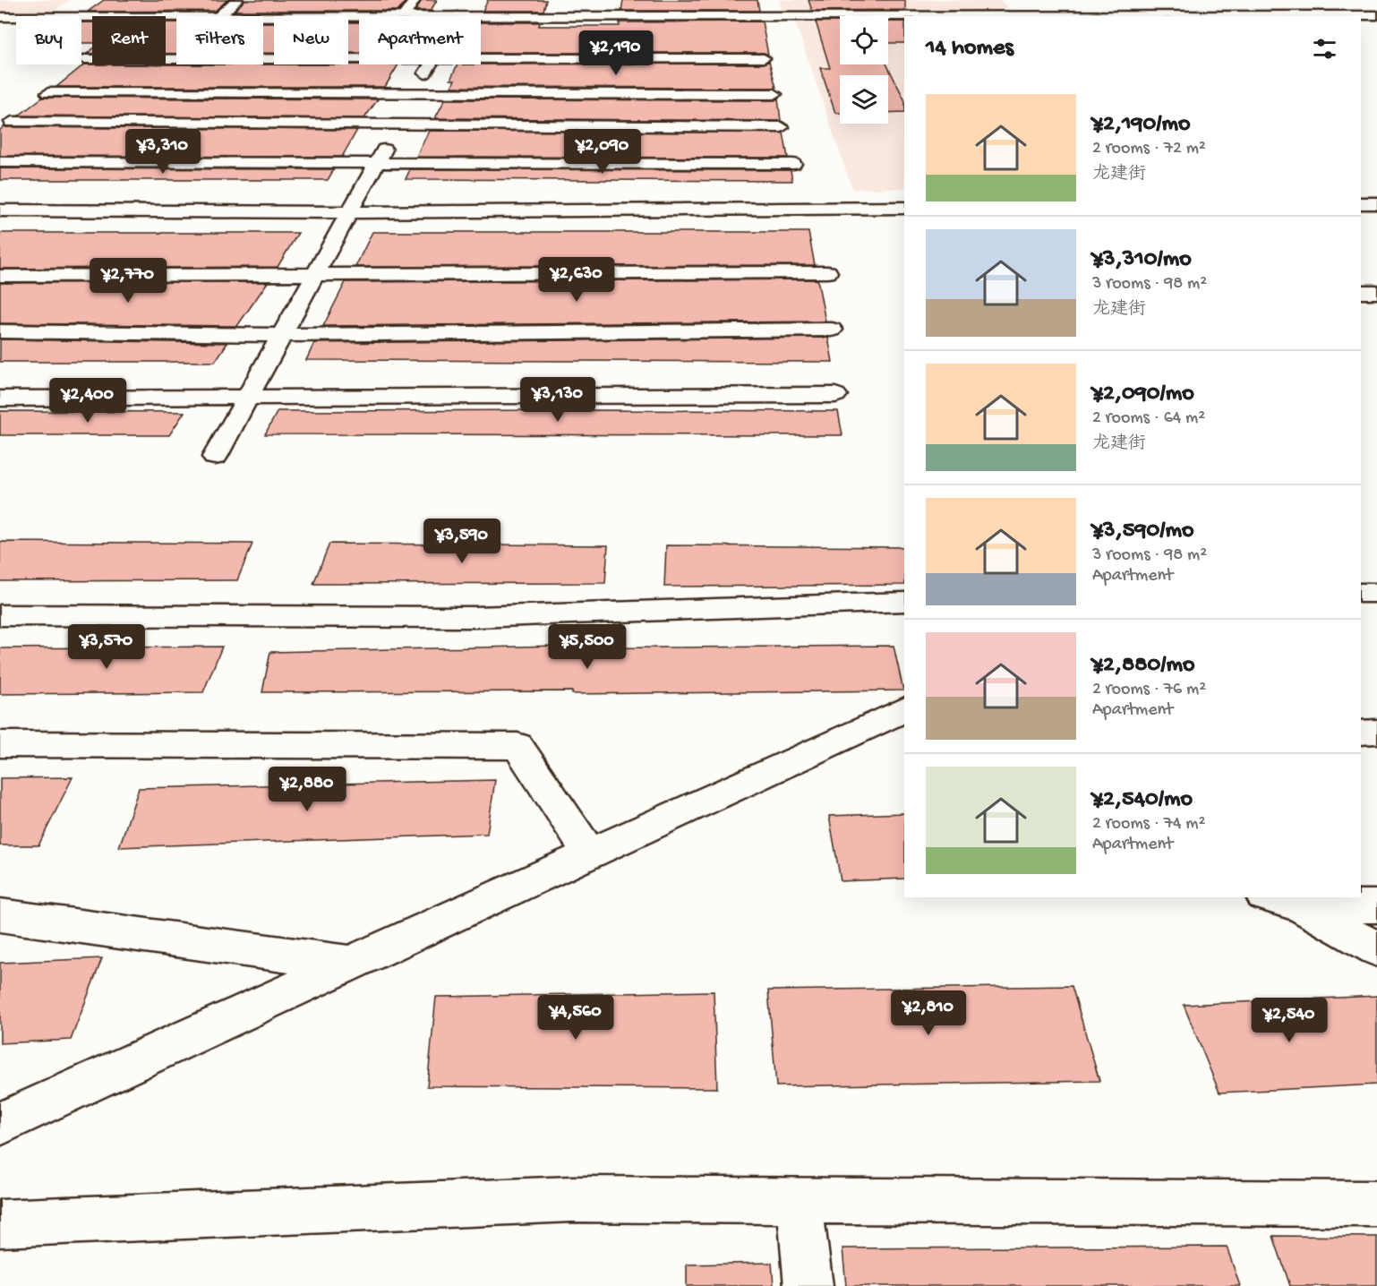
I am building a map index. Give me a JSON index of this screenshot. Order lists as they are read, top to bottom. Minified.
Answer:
{"page":{"chip":["Buy","Rent","Filters","New","Apartment"],"heading":"14 homes","price":["¥2,190","¥3,310","¥2,090","¥2,630","¥2,770","¥3,130","¥2,400","¥3,590","¥3,570","¥5,500","¥2,880","¥2,810","¥4,560","¥2,540"],"list":[{"name":"¥2,190/mo","note":"2 rooms · 72 m² · 龙建街"},{"name":"¥3,310/mo","note":"3 rooms · 98 m² · 龙建街"},{"name":"¥2,090/mo","note":"2 rooms · 64 m² · 龙建街"},{"name":"¥3,590/mo","note":"3 rooms · 98 m² · Apartment"},{"name":"¥2,880/mo","note":"2 rooms · 76 m² · Apartment"},{"name":"¥2,540/mo","note":"2 rooms · 74 m² · Apartment"}]}}
